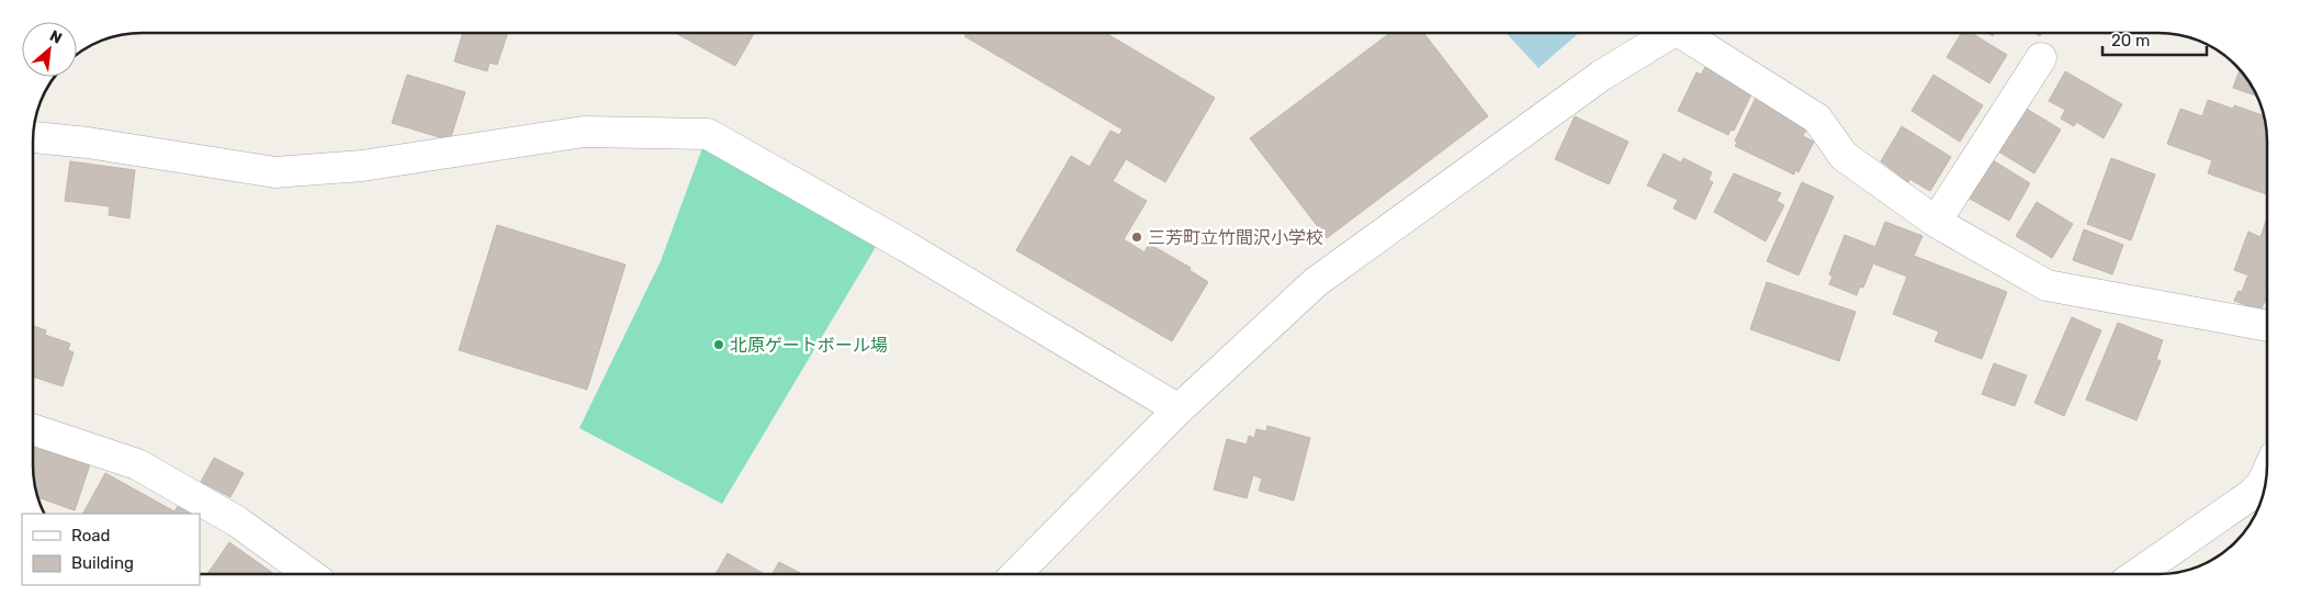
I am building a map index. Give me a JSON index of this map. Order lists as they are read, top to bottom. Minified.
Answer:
{"places":["三芳町立竹間沢小学校","北原ゲートボール場"],"legend":["Road","Building"],"scale_bar":"20 m","north":"top right"}
